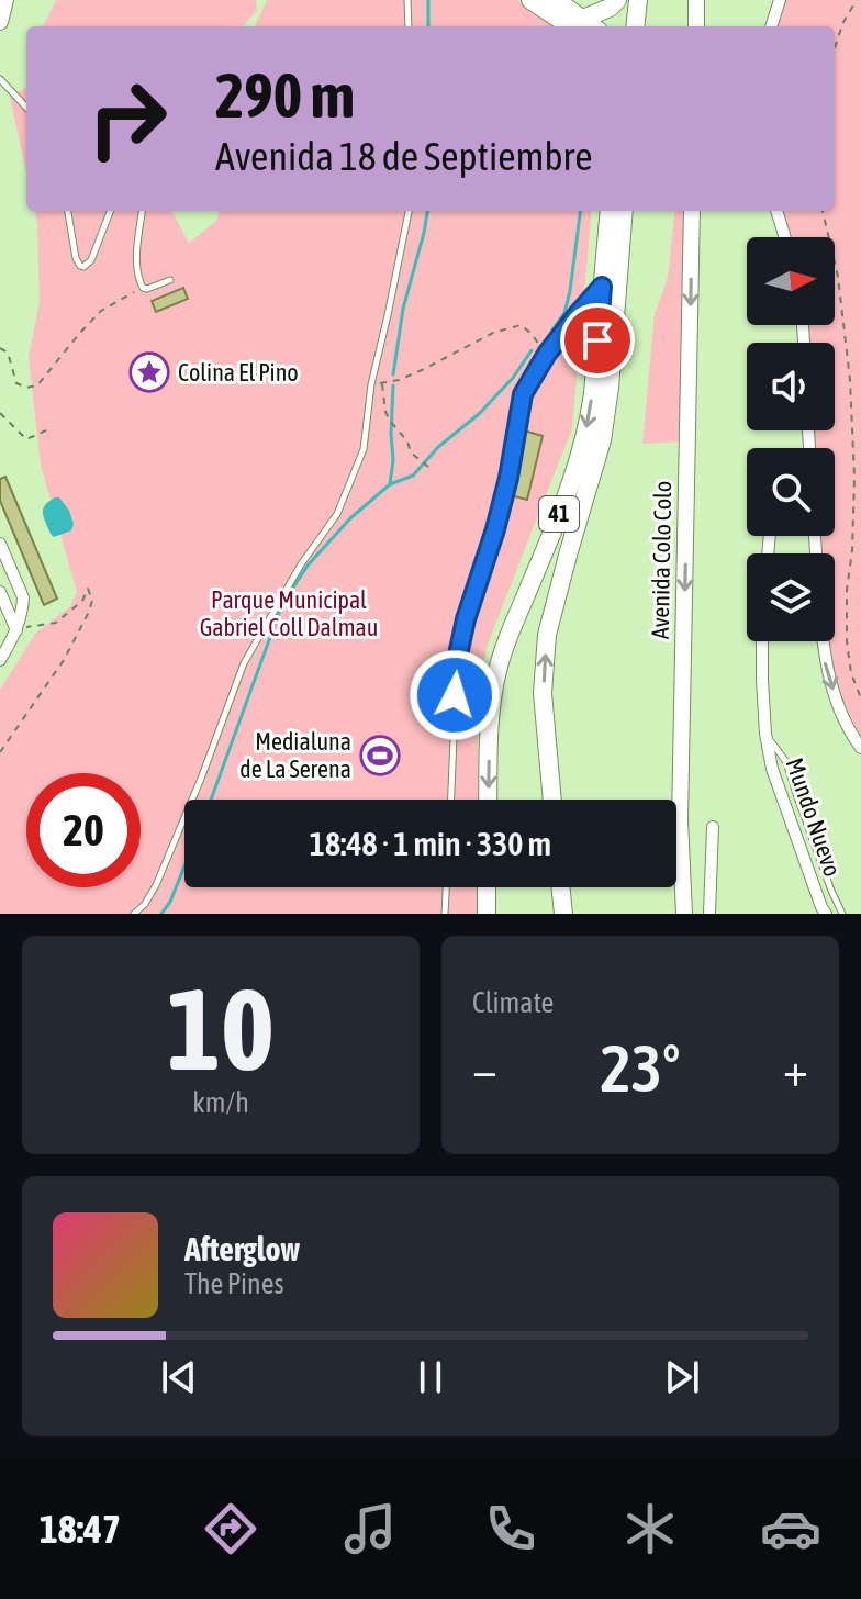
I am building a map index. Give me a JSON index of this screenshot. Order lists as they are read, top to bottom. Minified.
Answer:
{"streets":{"main road":["41"],"street":["Avenida Colo Colo","Mundo Nuevo"]},"one_way":["Avenida Colo Colo"],"parks":["Parque Municipal Gabriel Coll Dalmau"],"places":{"place":["Colina El Pino"],"sports":["Medialuna de La Serena"]},"north":"right","page":{"turn":["290 m","Avenida 18 de Septiembre"],"limit":"20","trip":"18:48 · 1 min · 330 m","tile":[["10","km/h"],"Climate"],"heat":["−","23°","+"],"song":["Afterglow","The Pines"],"tabs":"18:47"}}
